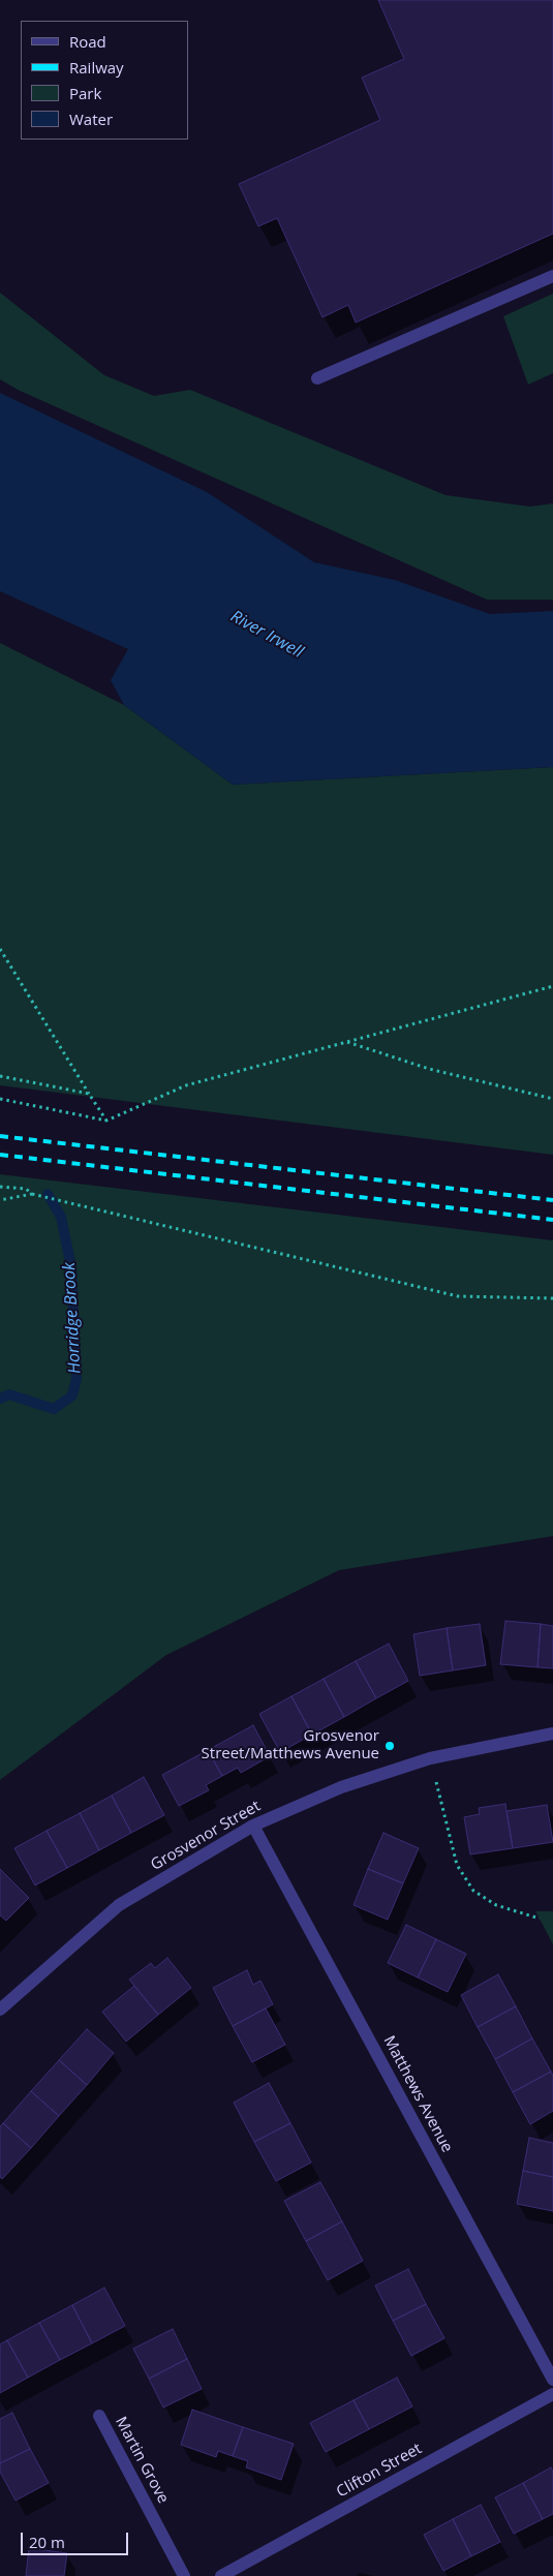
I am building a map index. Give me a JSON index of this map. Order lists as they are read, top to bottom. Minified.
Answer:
{"streets":{"street":["Grosvenor Street","Matthews Avenue","Martin Grove","Clifton Street"]},"crossings":[["Grosvenor Street","Matthews Avenue"]],"water":["River Irwell","Horridge Brook"],"places":["Grosvenor Street/Matthews Avenue"],"legend":["Road","Railway","Park","Water"],"scale_bar":"20 m"}
